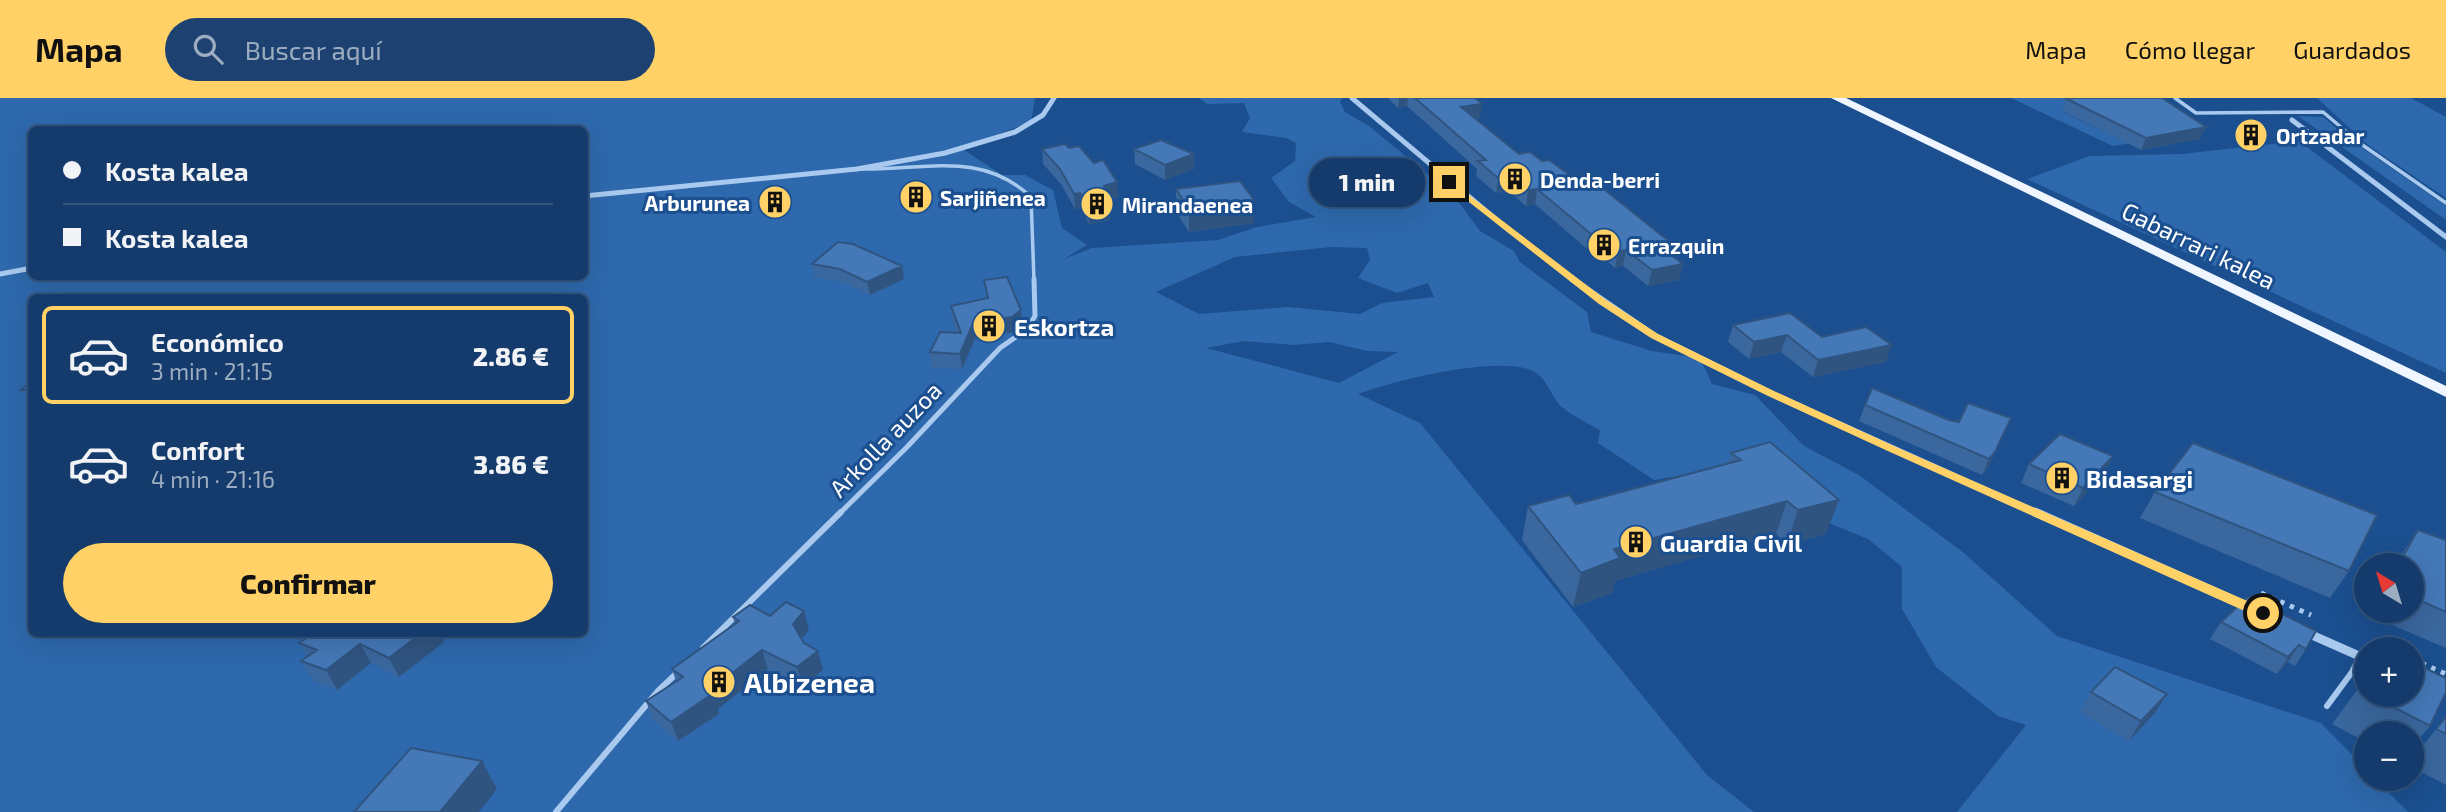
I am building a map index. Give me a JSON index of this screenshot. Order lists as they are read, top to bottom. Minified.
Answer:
{"streets":{"main road":["Gabarrari kalea"],"street":["Arkolla auzoa"]},"places":{"building":["Ortzadar","Denda-berri","Sarjiñenea","Arburunea","Mirandaenea","Errazquin","Eskortza","Bidasargi","Guardia Civil","Albizenea"]},"north":"top left","page":{"header":"Mapa","search":"Buscar aquí","nav":["Mapa","Cómo llegar","Guardados"],"banner":["Kosta kalea","Kosta kalea"],"bubble":"1 min","list":[{"name":"Económico","note":"3 min · 21:15","value":"2.86 €"},{"name":"Confort","note":"4 min · 21:16","value":"3.86 €"}],"buttons":"Confirmar","map_buttons":["+","−"]}}
